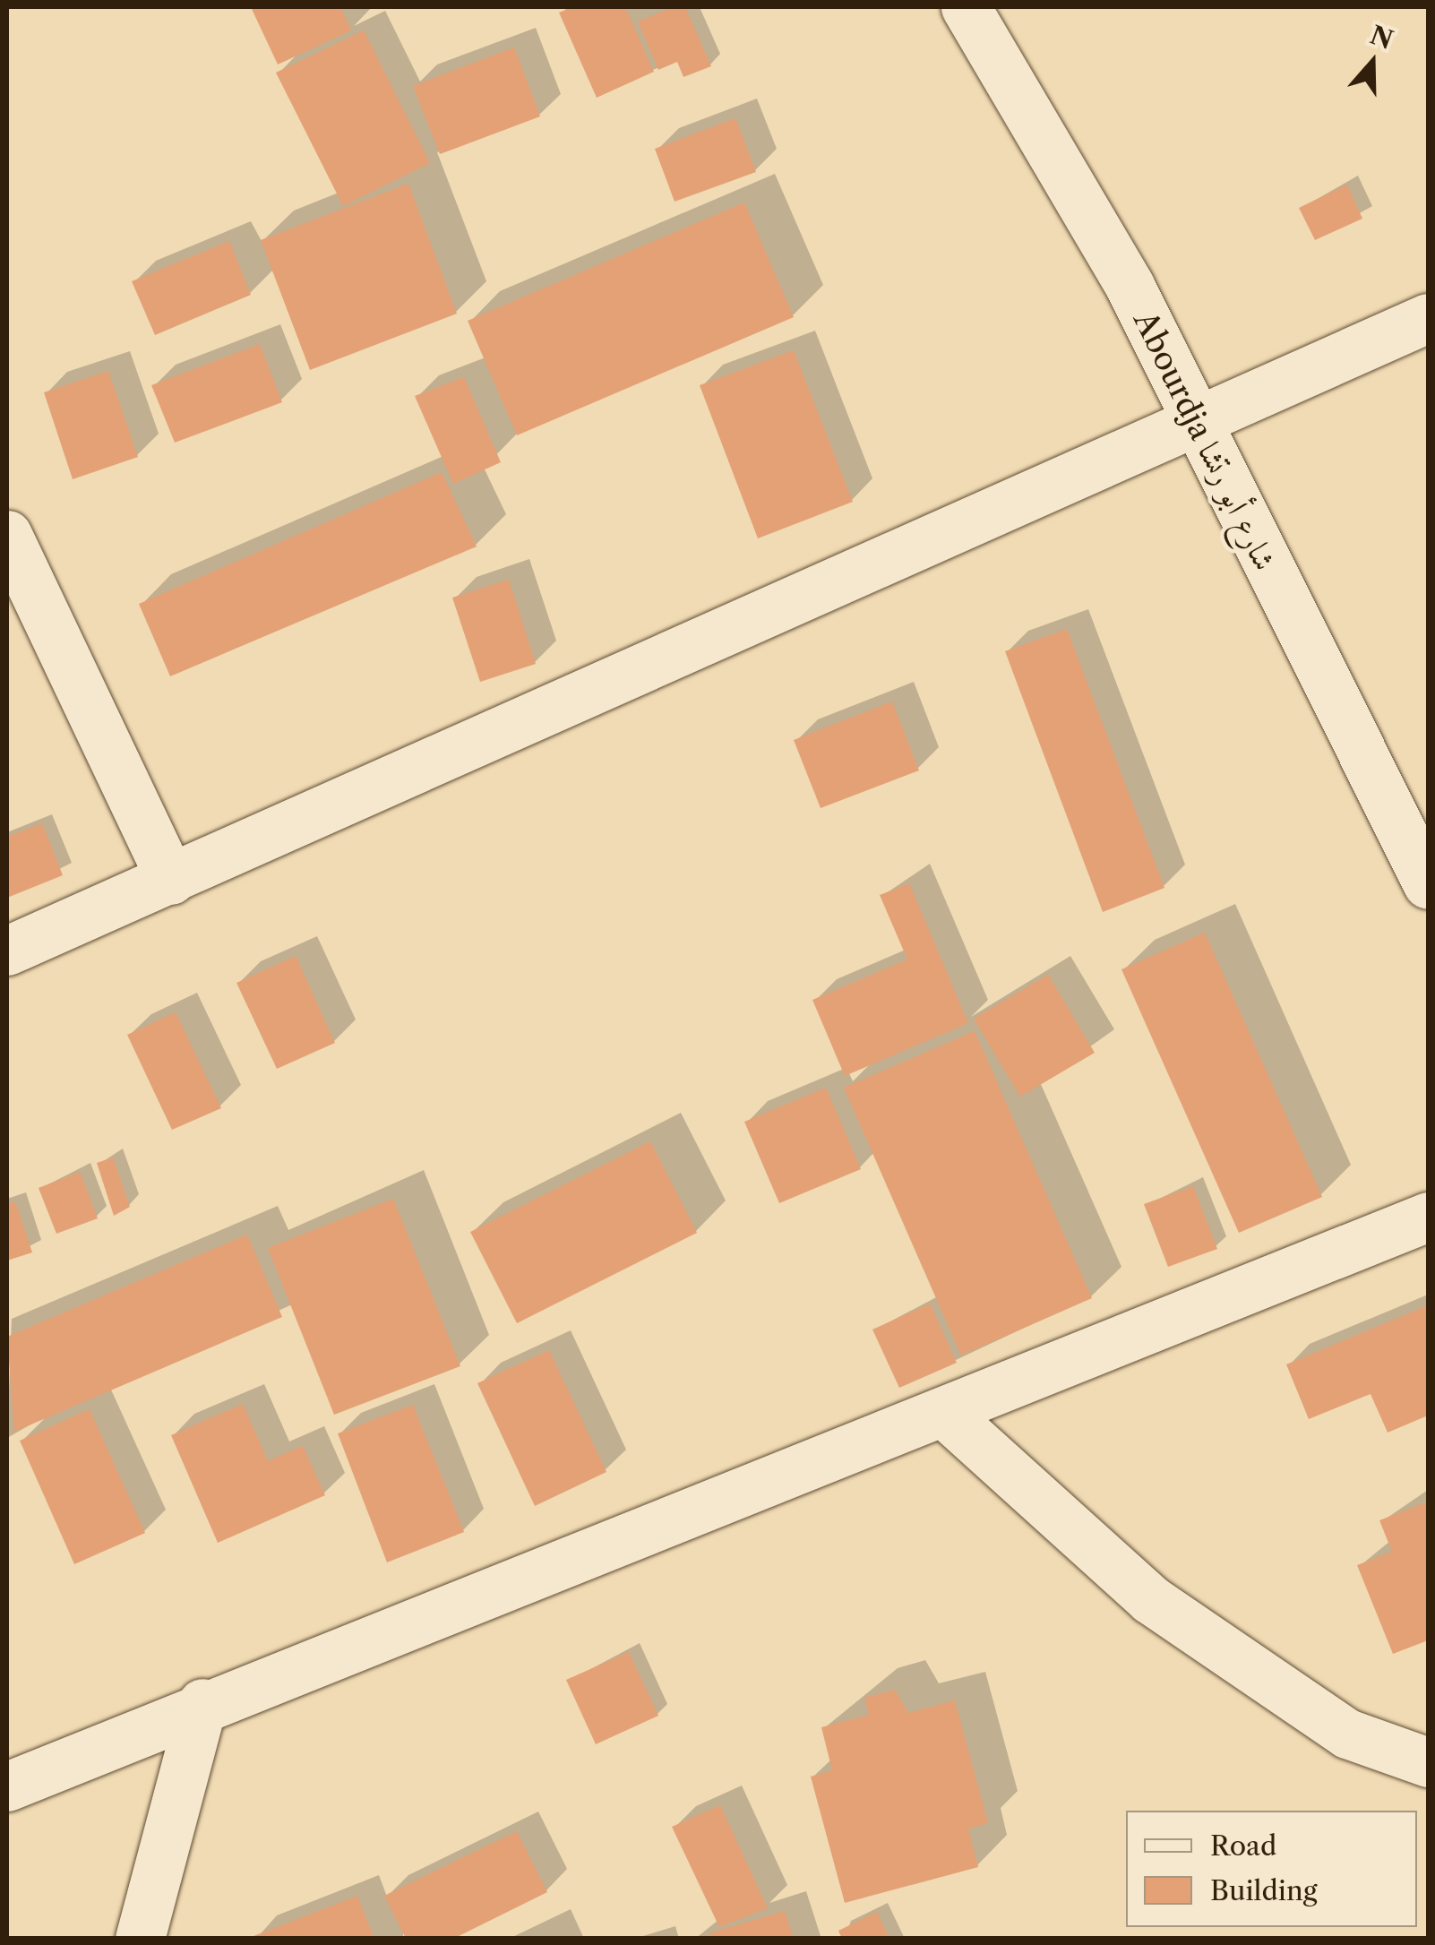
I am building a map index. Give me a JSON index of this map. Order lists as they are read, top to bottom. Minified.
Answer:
{"streets":{"street":["Abourdja شارع أبو رتشا"]},"legend":["Road","Building"],"north":"top"}
